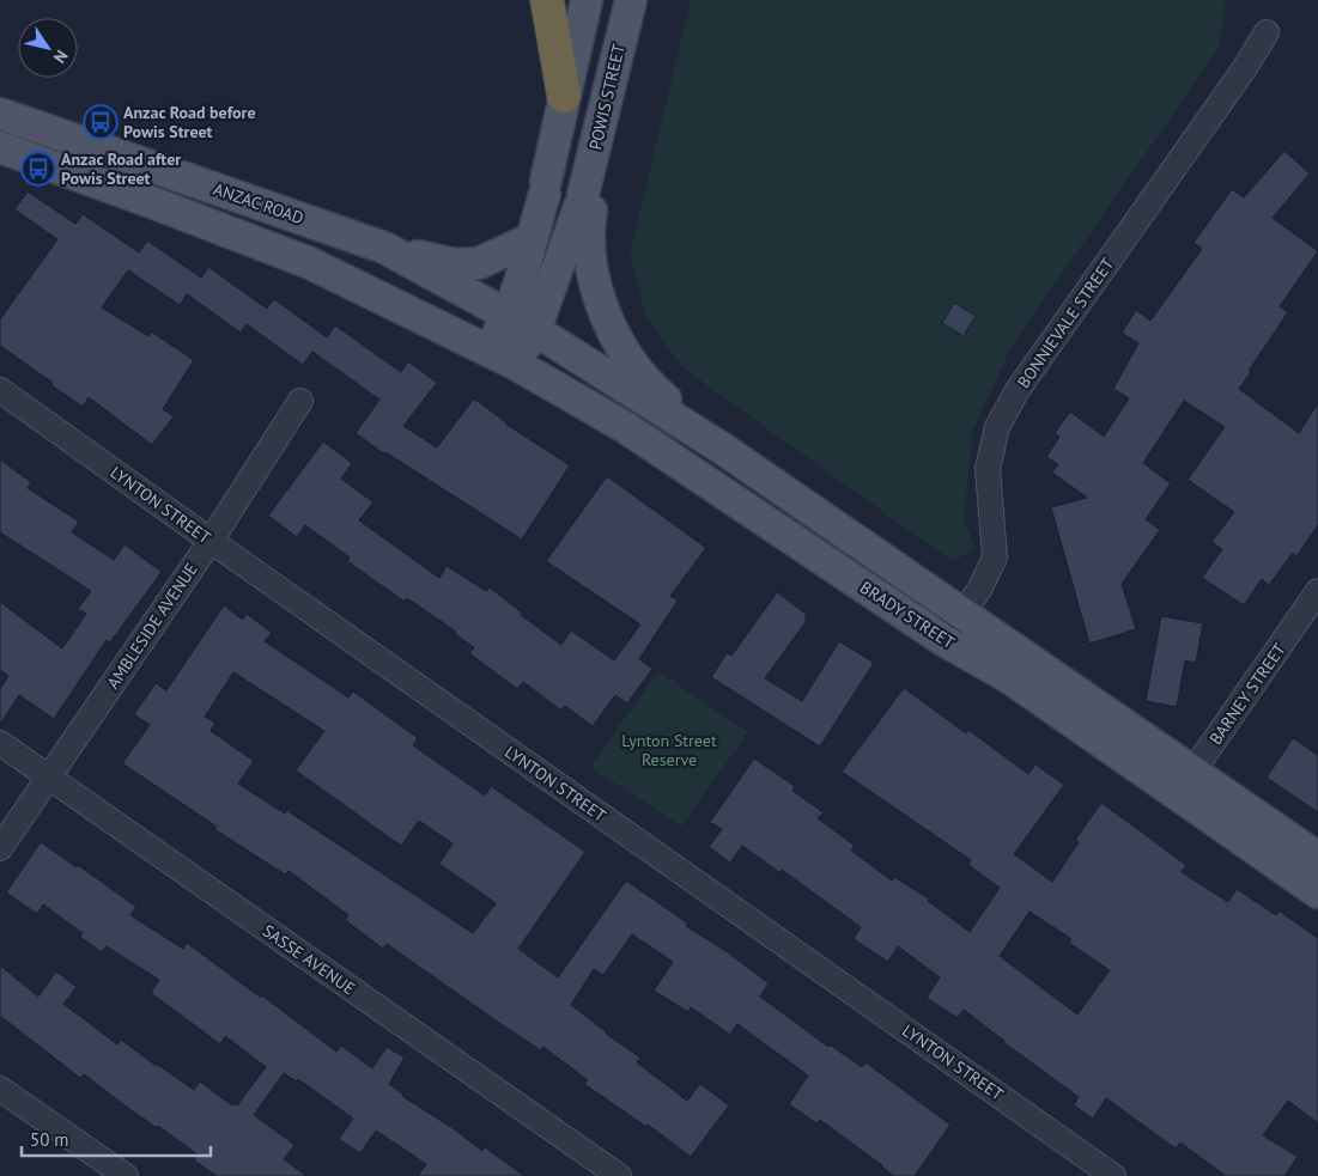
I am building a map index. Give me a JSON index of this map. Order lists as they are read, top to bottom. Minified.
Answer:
{"streets":{"main road":["POWIS STREET","ANZAC ROAD","BRADY STREET"],"street":["BONNIEVALE STREET","LYNTON STREET","AMBLESIDE AVENUE","BARNEY STREET","SASSE AVENUE"]},"crossings":[["POWIS STREET","ANZAC ROAD"],["POWIS STREET","BRADY STREET"],["ANZAC ROAD","BRADY STREET"],["BONNIEVALE STREET","BRADY STREET"],["LYNTON STREET","AMBLESIDE AVENUE"],["BRADY STREET","BARNEY STREET"],["AMBLESIDE AVENUE","SASSE AVENUE"]],"parks":["Lynton Street Reserve"],"places":{"bus stop":["Anzac Road before Powis Street","Anzac Road after Powis Street"]},"scale_bar":"50 m","north":"bottom right"}
